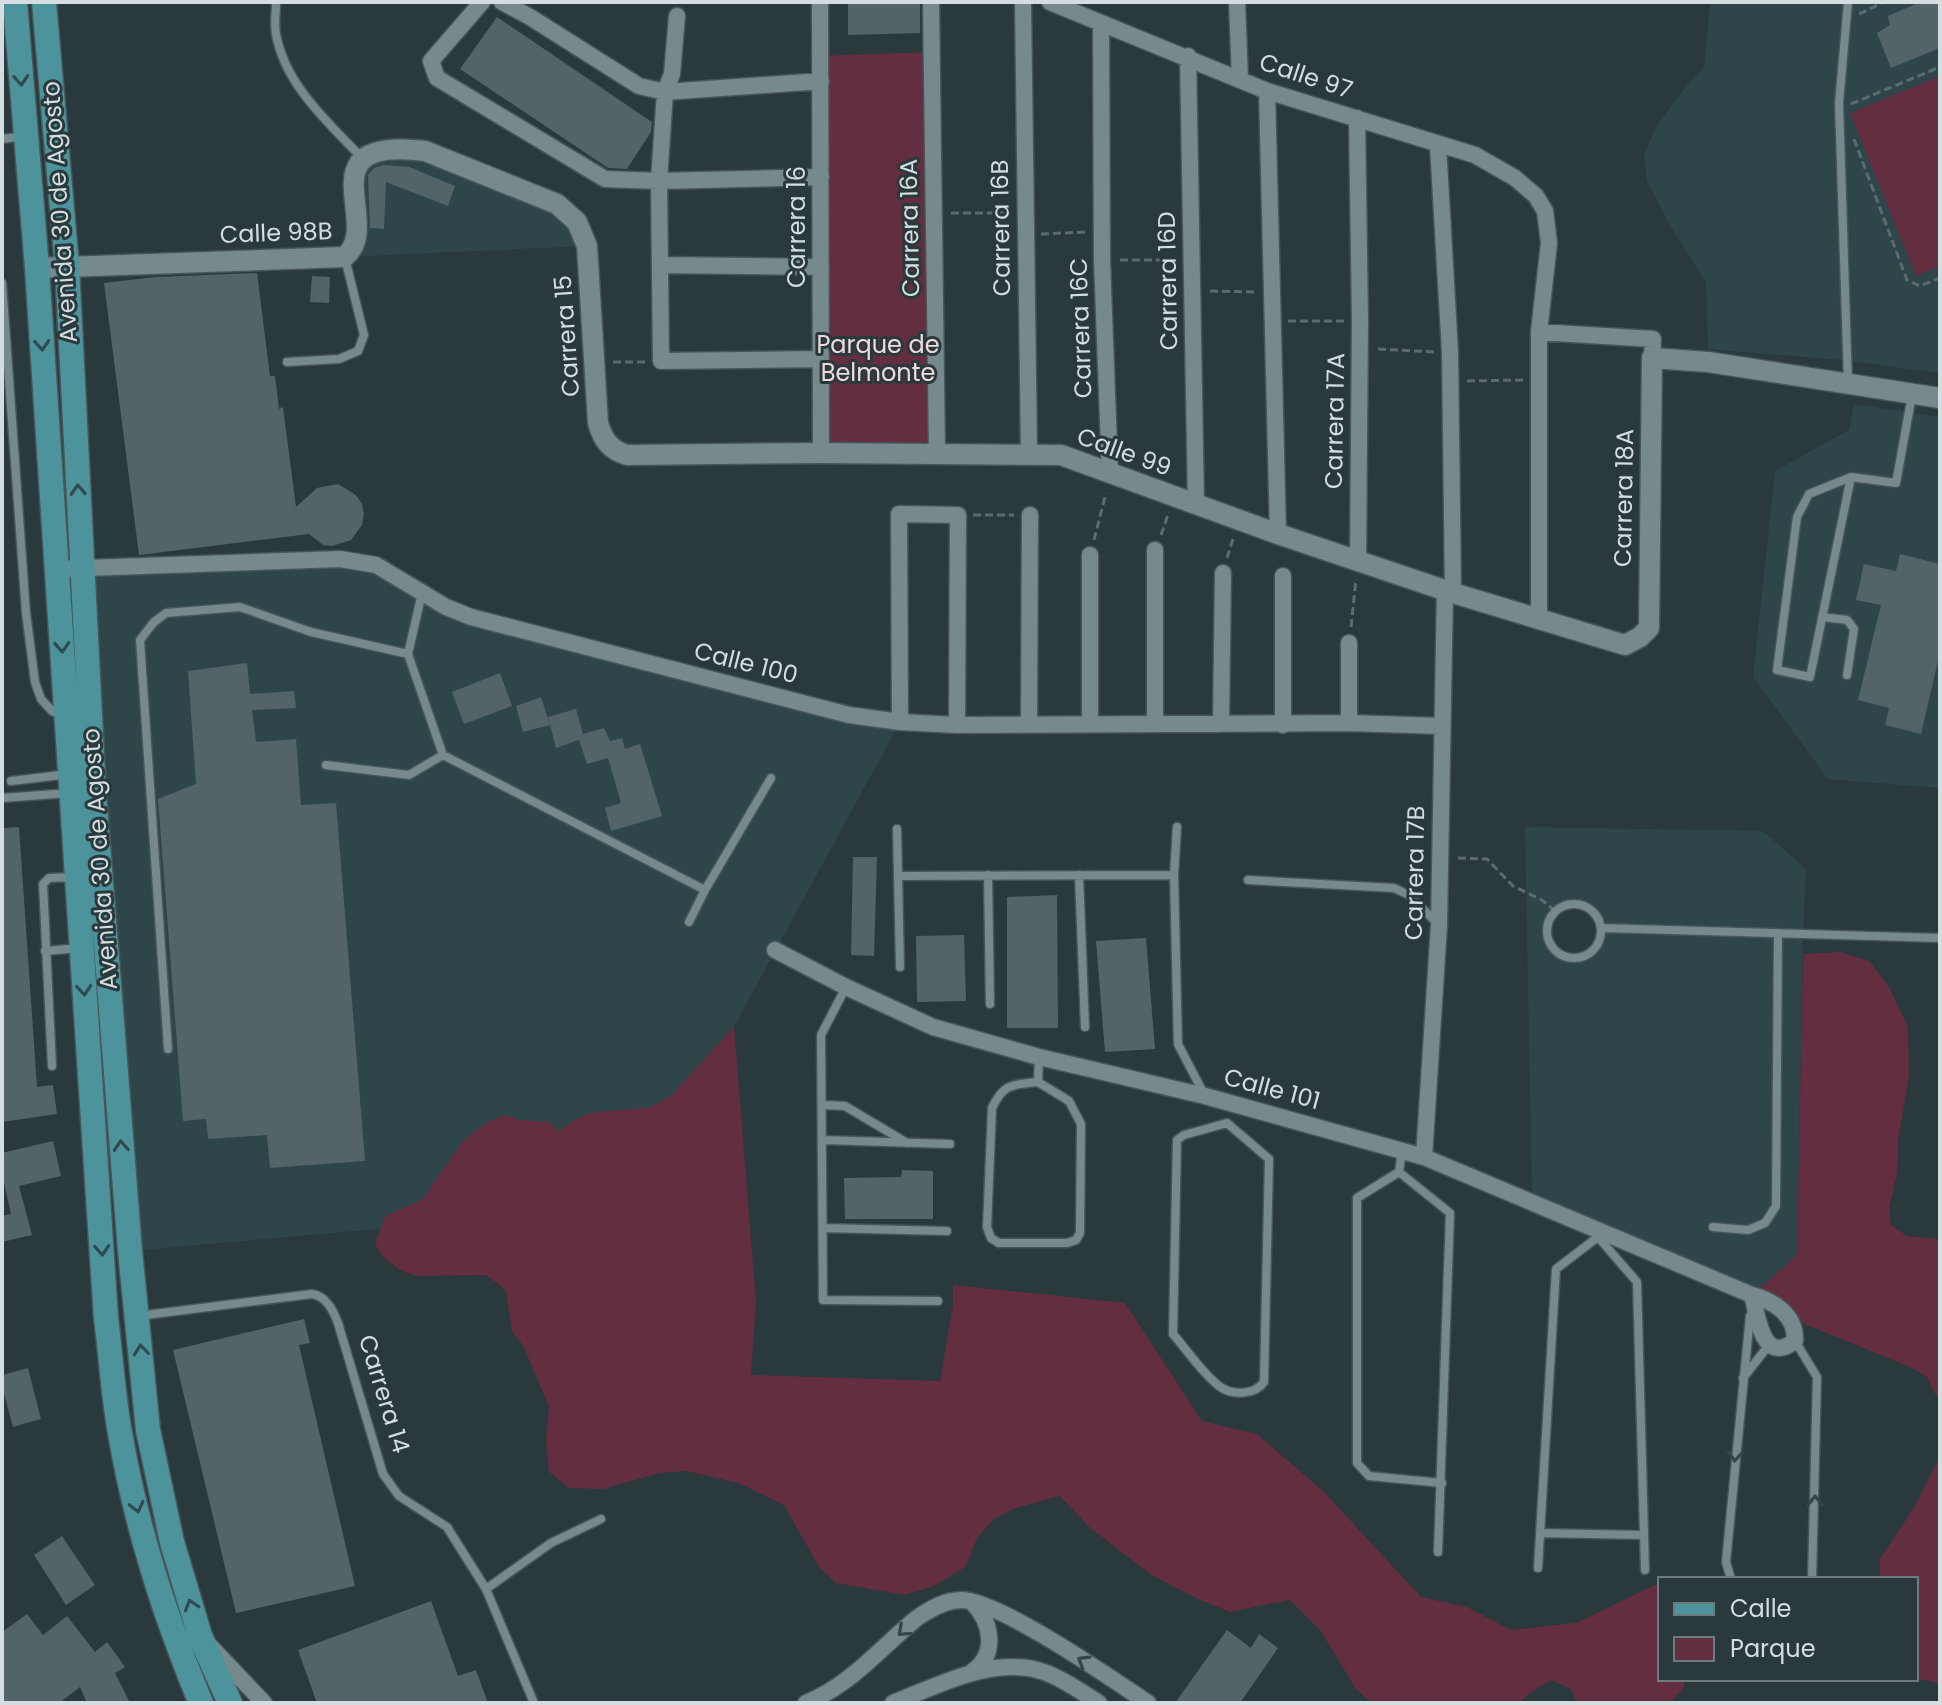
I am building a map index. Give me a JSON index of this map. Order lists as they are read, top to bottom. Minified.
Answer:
{"streets":{"main road":["Avenida 30 de Agosto"],"street":["Calle 97","Carrera 16","Carrera 16A","Carrera 16B","Calle 98B","Carrera 16D","Carrera 16C","Carrera 15","Carrera 17A","Calle 99","Carrera 18A","Calle 100","Carrera 17B","Calle 101"],"lane":["Carrera 14"]},"crossings":[["Calle 97","Carrera 16D"],["Calle 97","Carrera 16C"],["Calle 97","Carrera 17A"],["Calle 97","Carrera 17B"],["Avenida 30 de Agosto","Calle 98B"],["Avenida 30 de Agosto","Calle 100"],["Avenida 30 de Agosto","Carrera 14"],["Carrera 16","Calle 99"],["Carrera 16A","Calle 99"],["Carrera 16B","Calle 99"],["Calle 98B","Carrera 15"],["Carrera 16D","Calle 99"],["Carrera 16C","Calle 99"],["Carrera 15","Calle 99"],["Carrera 17A","Calle 99"],["Calle 99","Carrera 18A"],["Calle 99","Carrera 17B"],["Calle 100","Carrera 17B"],["Carrera 17B","Calle 101"]],"parks":["Parque de Belmonte"],"legend":["Calle","Parque"]}
